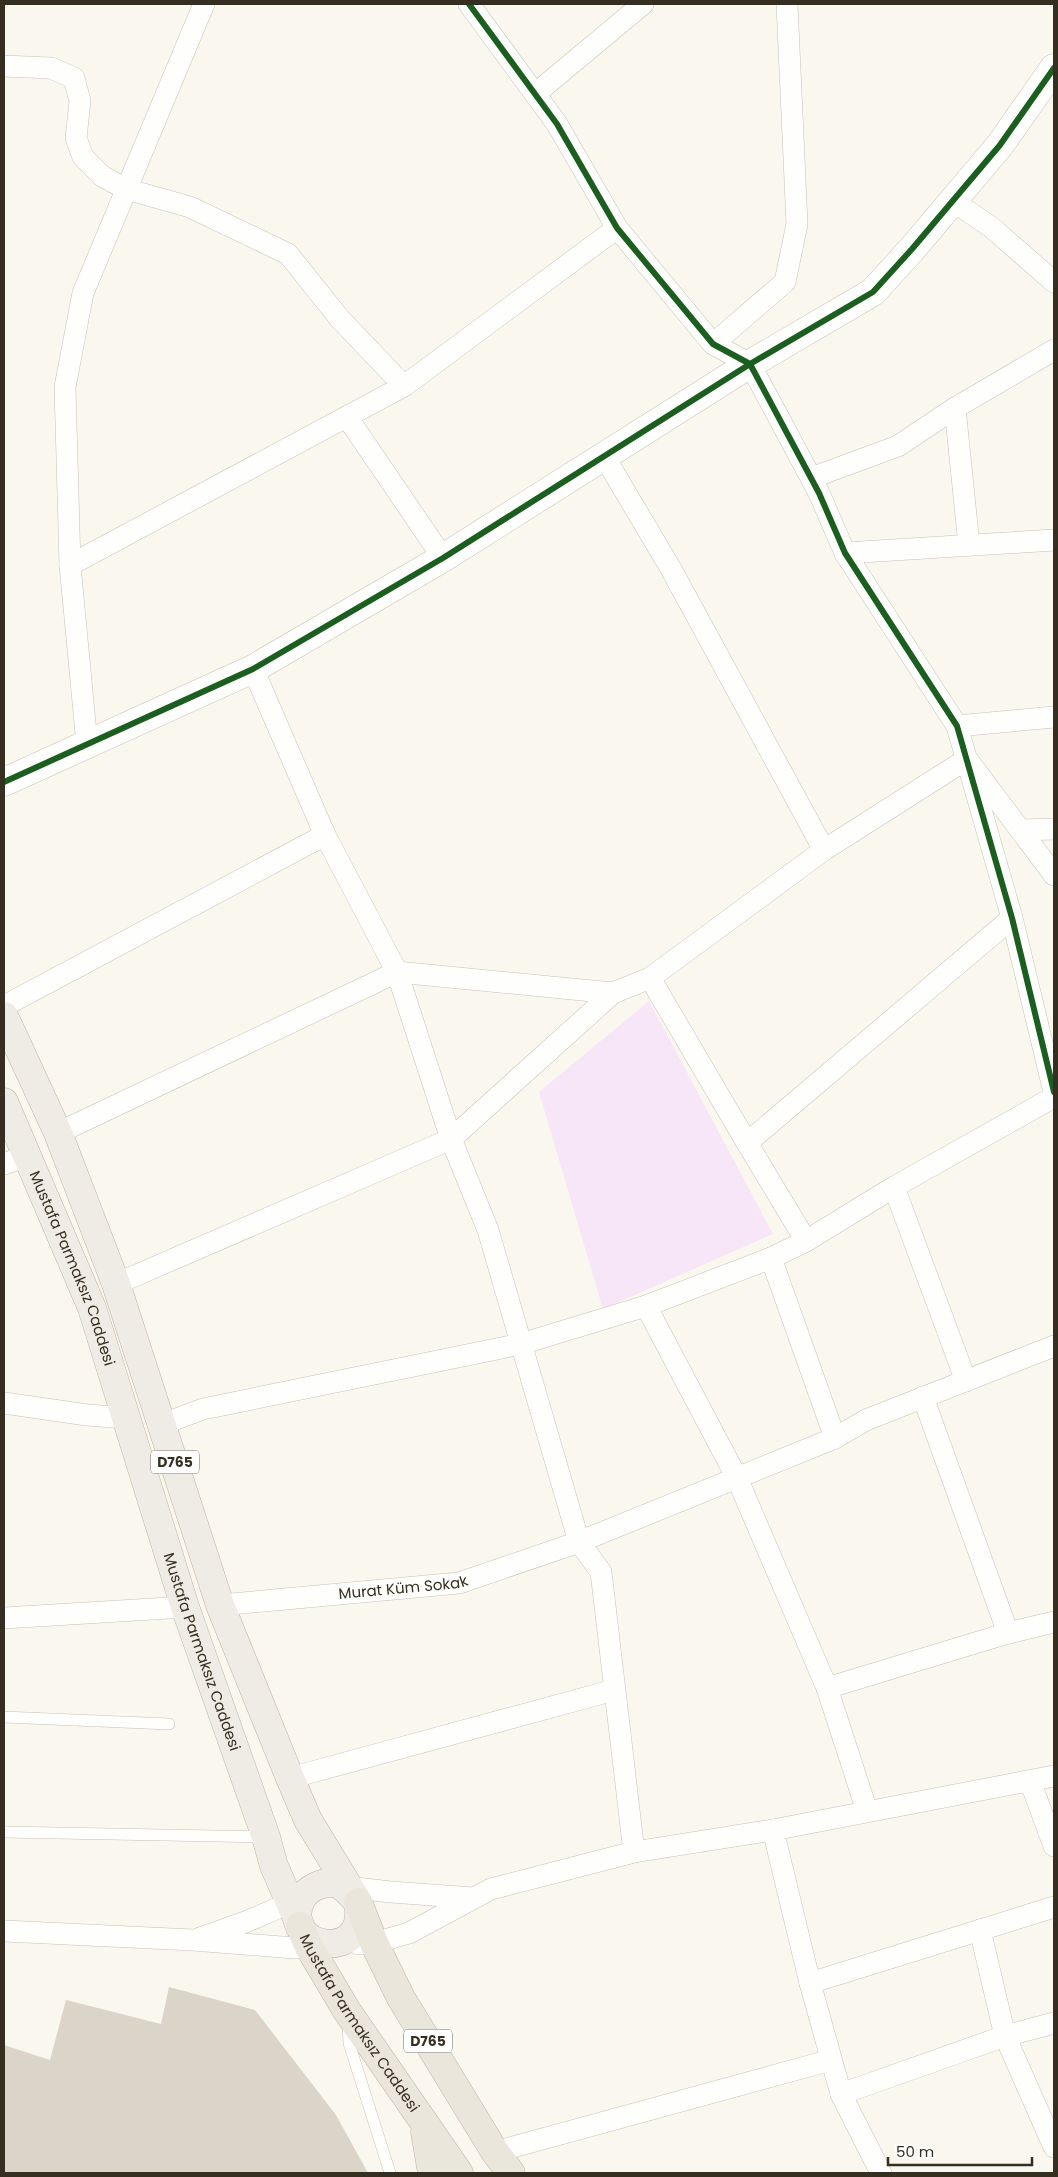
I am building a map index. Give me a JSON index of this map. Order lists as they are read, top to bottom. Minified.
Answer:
{"streets":{"highway":["Mustafa Parmaksız Caddesi","D765"],"street":["Murat Küm Sokak"]},"crossings":[["Mustafa Parmaksız Caddesi","D765"],["Mustafa Parmaksız Caddesi","Murat Küm Sokak"]],"scale_bar":"50 m"}
